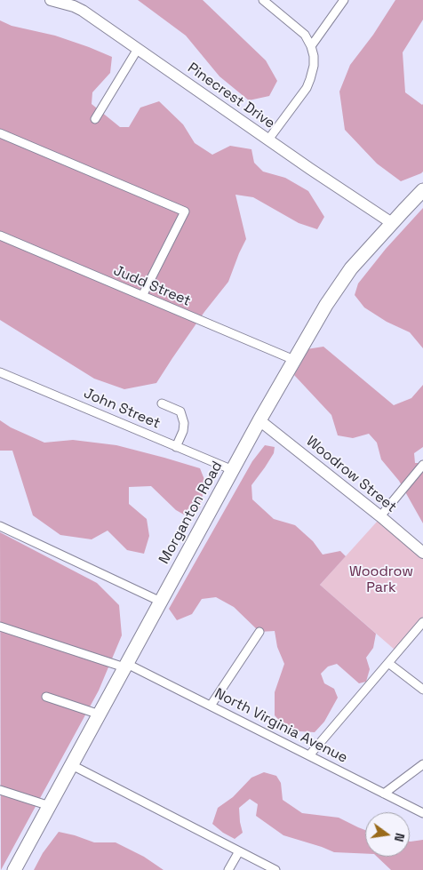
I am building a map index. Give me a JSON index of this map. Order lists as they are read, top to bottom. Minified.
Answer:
{"streets":{"main road":["Morganton Road"],"street":["Pinecrest Drive","Judd Street","John Street","Woodrow Street","North Virginia Avenue"]},"crossings":[["Pinecrest Drive","Morganton Road"],["Judd Street","Morganton Road"],["John Street","Morganton Road"],["Woodrow Street","Morganton Road"],["Morganton Road","North Virginia Avenue"]],"parks":["Woodrow Park"],"north":"right"}
